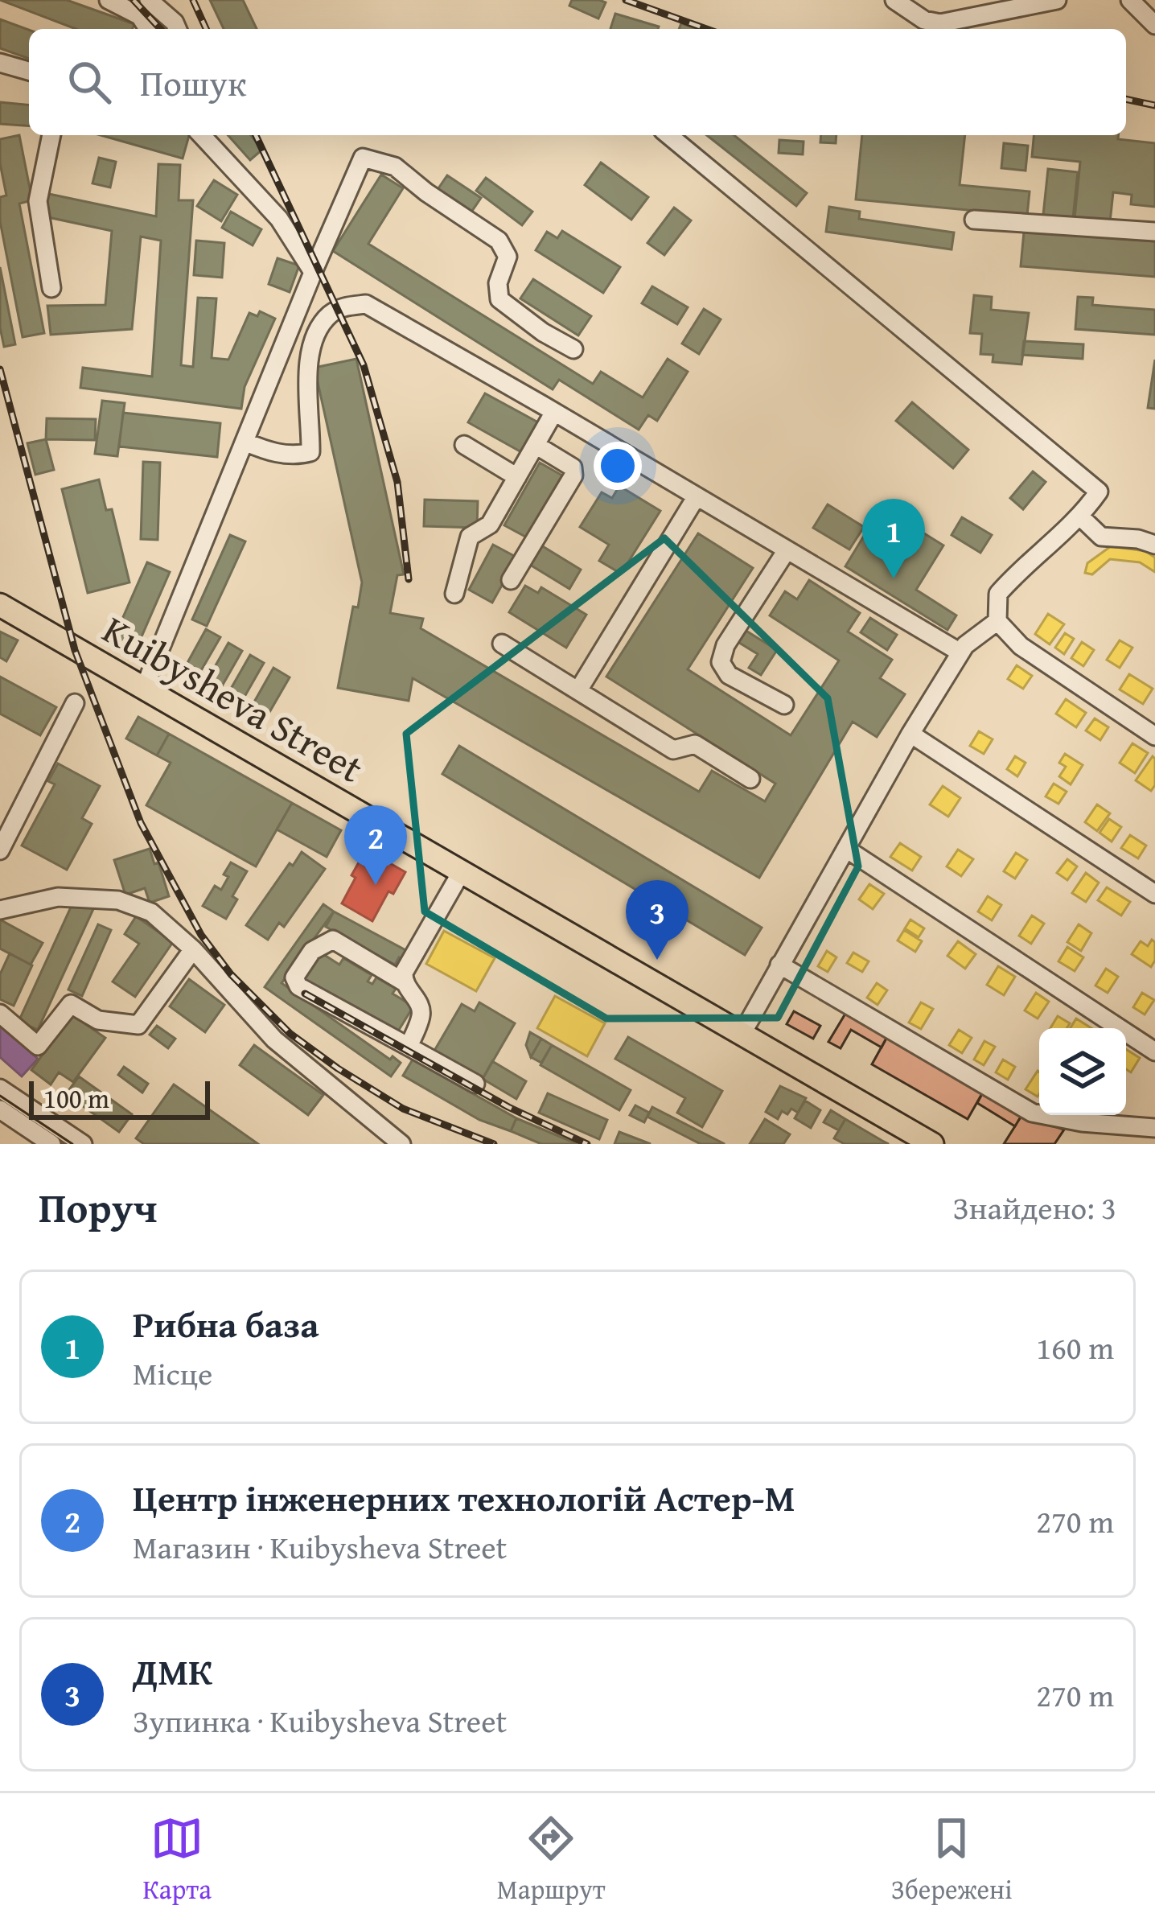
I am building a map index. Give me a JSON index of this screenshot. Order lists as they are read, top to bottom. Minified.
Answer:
{"streets":{"main road":["Kuibysheva Street"]},"scale_bar":"100 m","page":{"search":"Пошук","pins":["1","2","3"],"scale":"100 m","heading":["Поруч","Знайдено: 3"],"list":[{"mark":"1","name":"Рибна база","note":"Місце","value":"160 m"},{"mark":"2","name":"Центр інженерних технологій Астер-М","note":"Магазин · Kuibysheva Street","value":"270 m"},{"mark":"3","name":"ДМК","note":"Зупинка · Kuibysheva Street","value":"270 m"}],"nav":["Карта","Маршрут","Збережені"]}}
